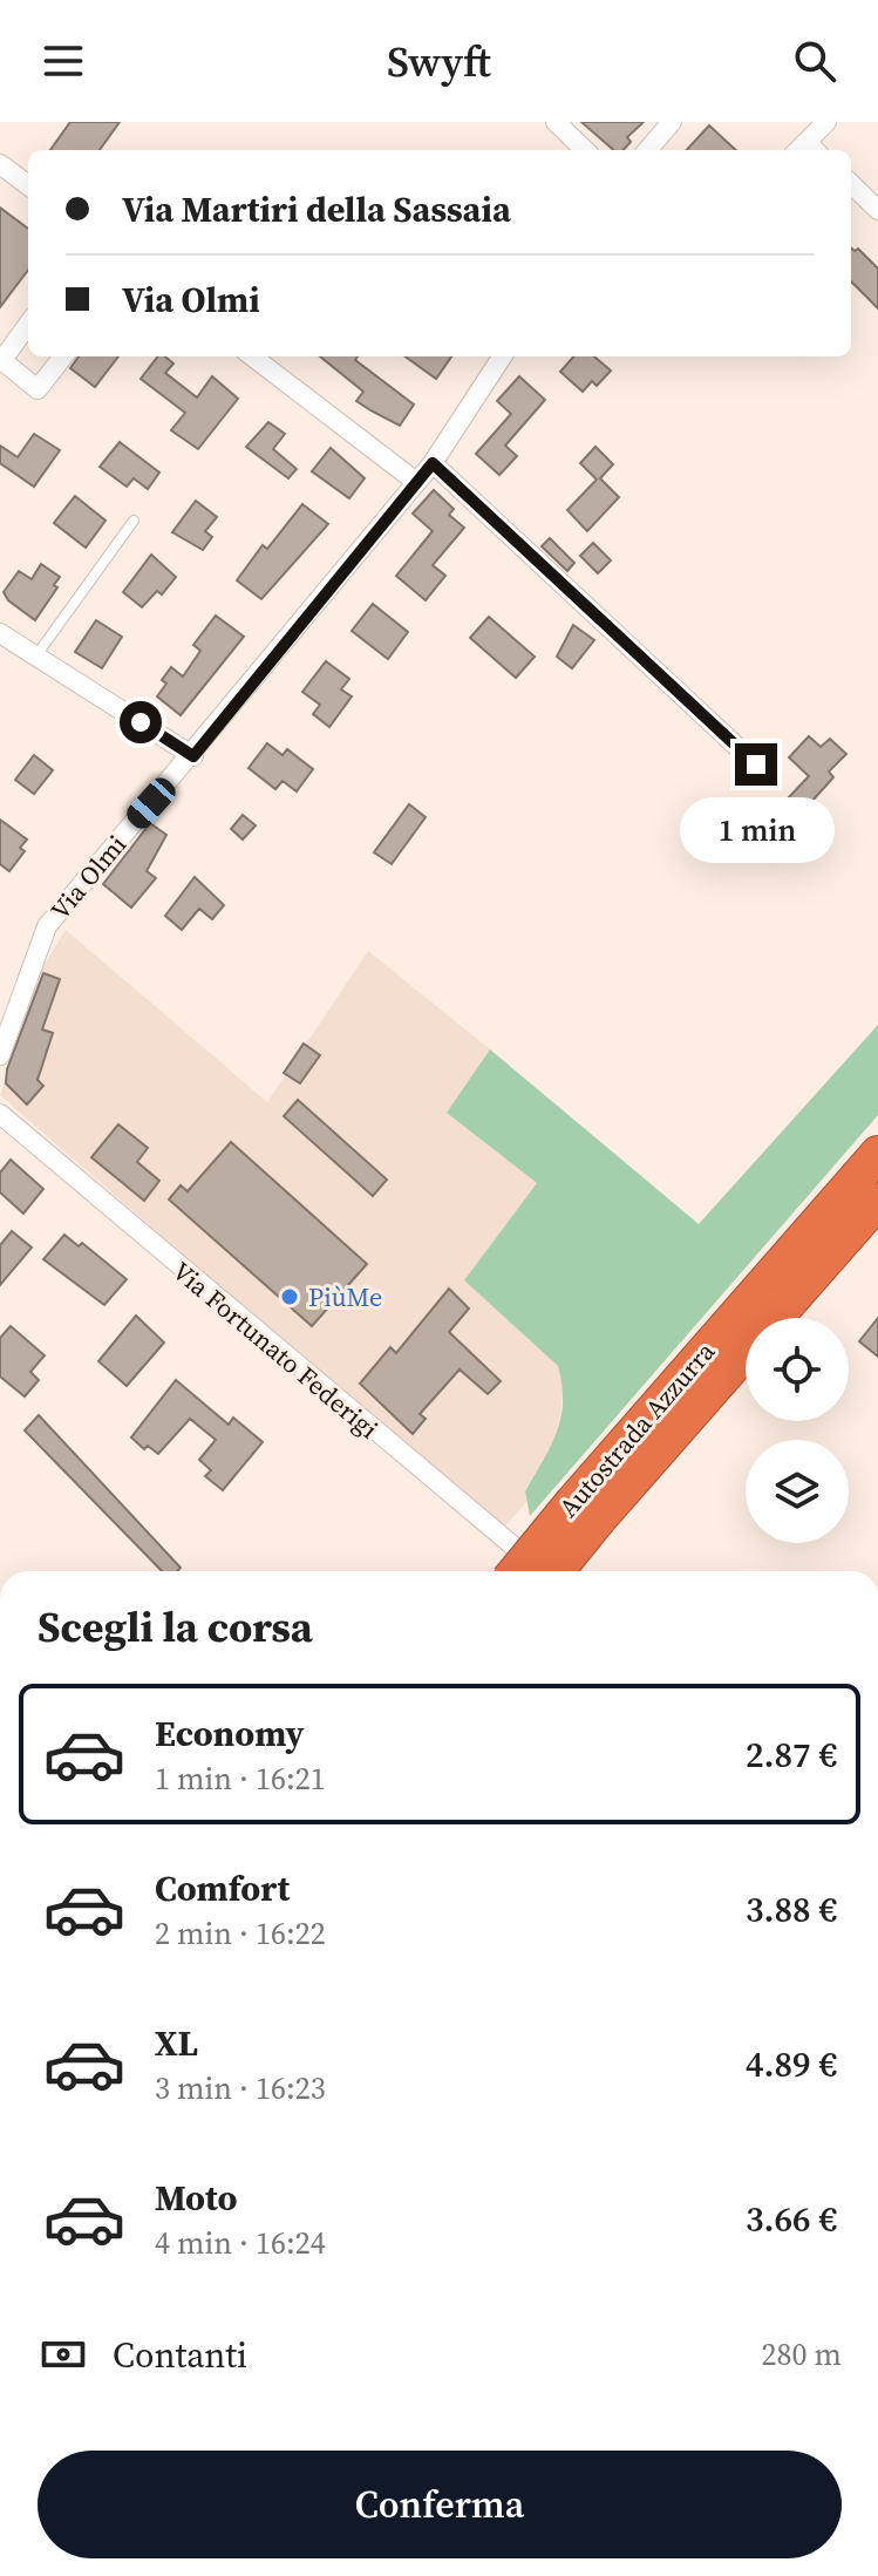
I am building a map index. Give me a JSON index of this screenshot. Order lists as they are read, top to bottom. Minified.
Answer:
{"streets":{"highway":["Autostrada Azzurra"],"street":["Via Olmi","Via Fortunato Federigi"]},"places":["PiùMe"],"page":{"header":"Swyft","banner":["Via Martiri della Sassaia","Via Olmi"],"bubble":"1 min","heading":"Scegli la corsa","list":[{"name":"Economy","note":"1 min · 16:21","value":"2.87 €"},{"name":"Comfort","note":"2 min · 16:22","value":"3.88 €"},{"name":"XL","note":"3 min · 16:23","value":"4.89 €"},{"name":"Moto","note":"4 min · 16:24","value":"3.66 €"}],"pay":["Contanti","280 m"],"buttons":"Conferma"}}
